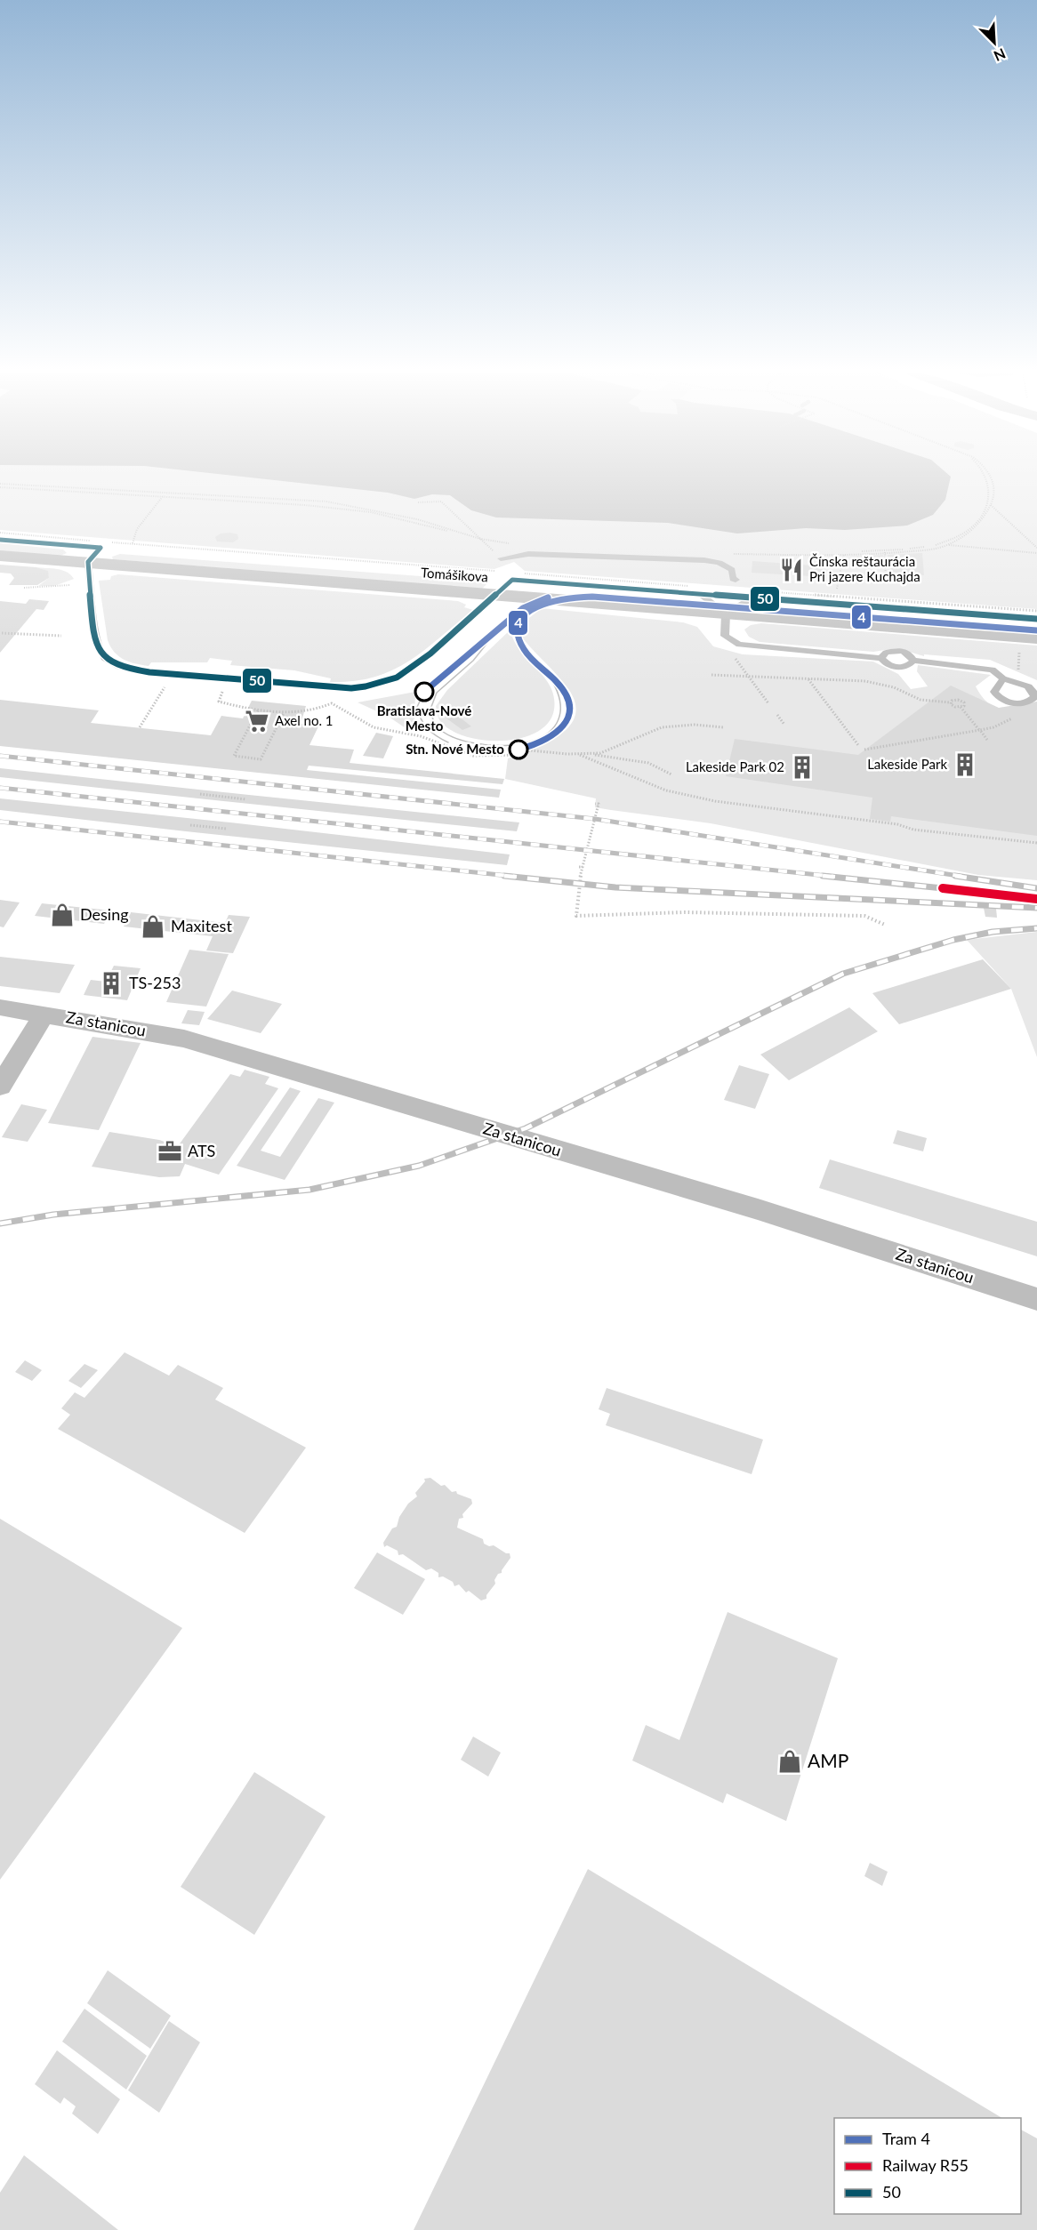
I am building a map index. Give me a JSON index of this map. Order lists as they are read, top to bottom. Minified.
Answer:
{"streets":{"main road":["Tomášikova"],"street":["Za stanicou"]},"places":{"restaurant":["Čínska reštaurácia Pri jazere Kuchajda"],"other":["Bratislava-Nové Mesto","Stn. Nové Mesto"],"supermarket":["Axel no. 1"],"building":["Lakeside Park","Lakeside Park 02","TS-253"],"shop":["Desing","Maxitest","AMP"],"office":["ATS"]},"lines":["transit line 50","tram line 4","rail line R55"],"legend":["Tram 4","Railway R55","50"],"north":"bottom right"}
